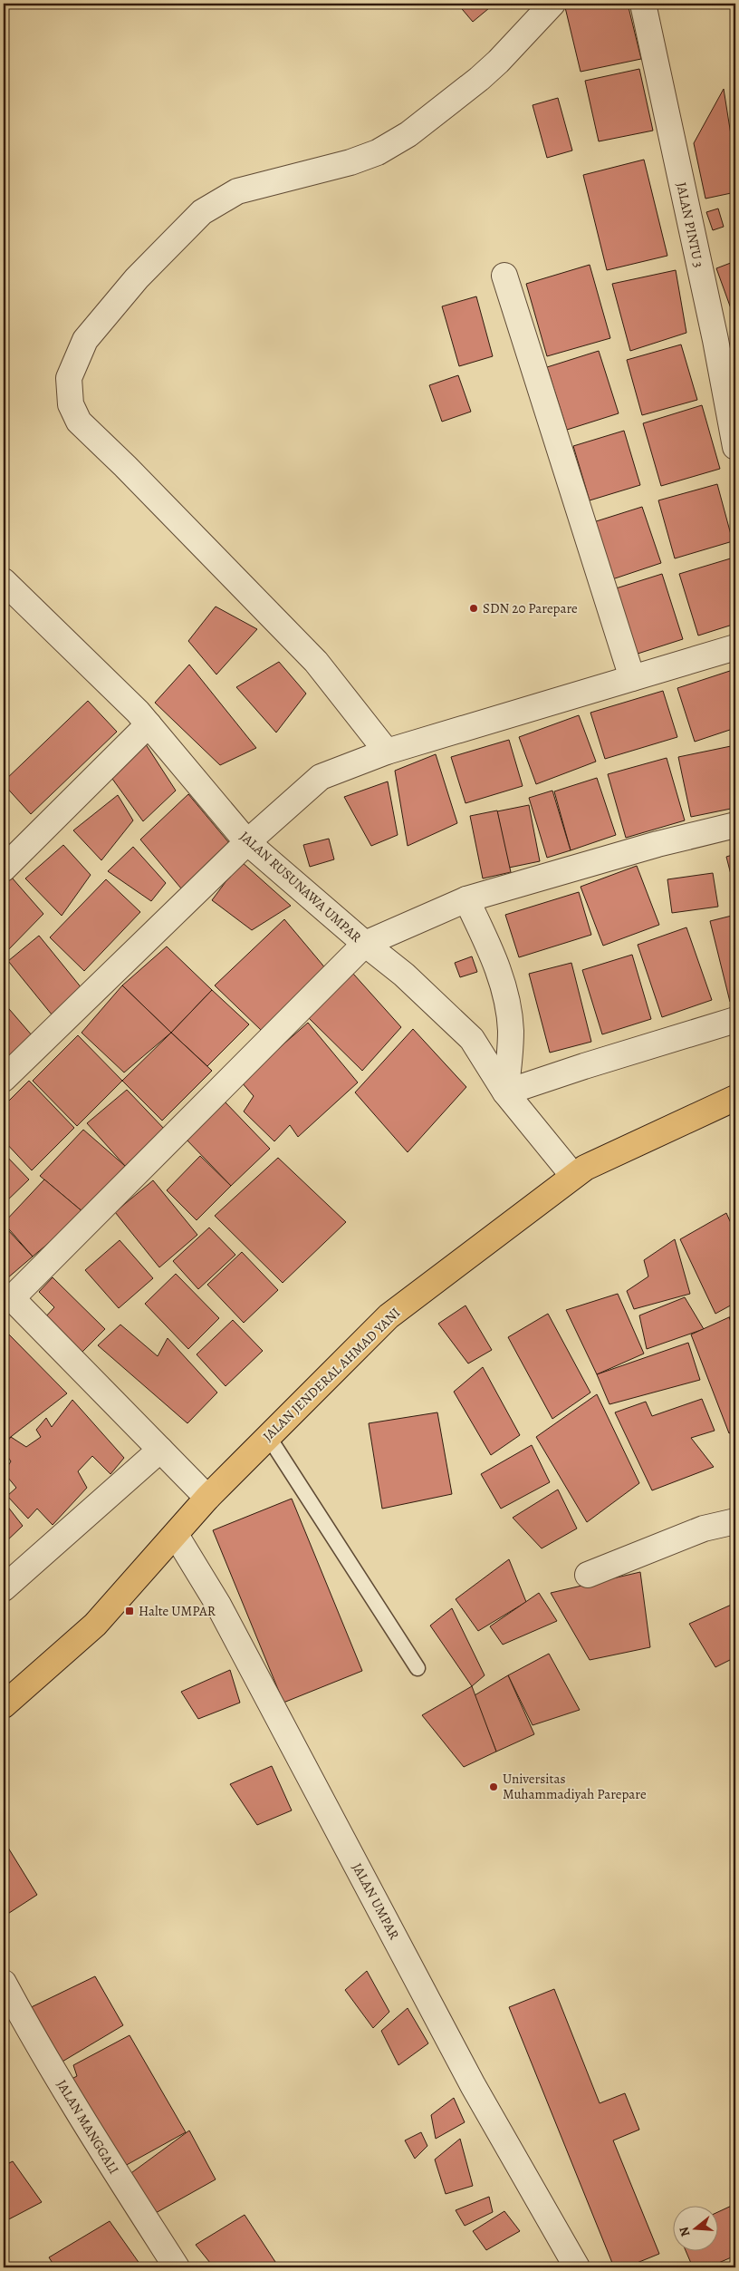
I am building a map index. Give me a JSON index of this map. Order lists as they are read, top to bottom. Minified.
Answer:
{"streets":{"highway":["JALAN JENDERAL AHMAD YANI"],"street":["JALAN PINTU 3","JALAN RUSUNAWA UMPAR","JALAN UMPAR","JALAN MANGGALI"]},"crossings":[["JALAN RUSUNAWA UMPAR","JALAN JENDERAL AHMAD YANI"],["JALAN JENDERAL AHMAD YANI","JALAN UMPAR"]],"places":{"other":["SDN 20 Parepare","Universitas Muhammadiyah Parepare"],"transit":["Halte UMPAR"]},"north":"left"}
